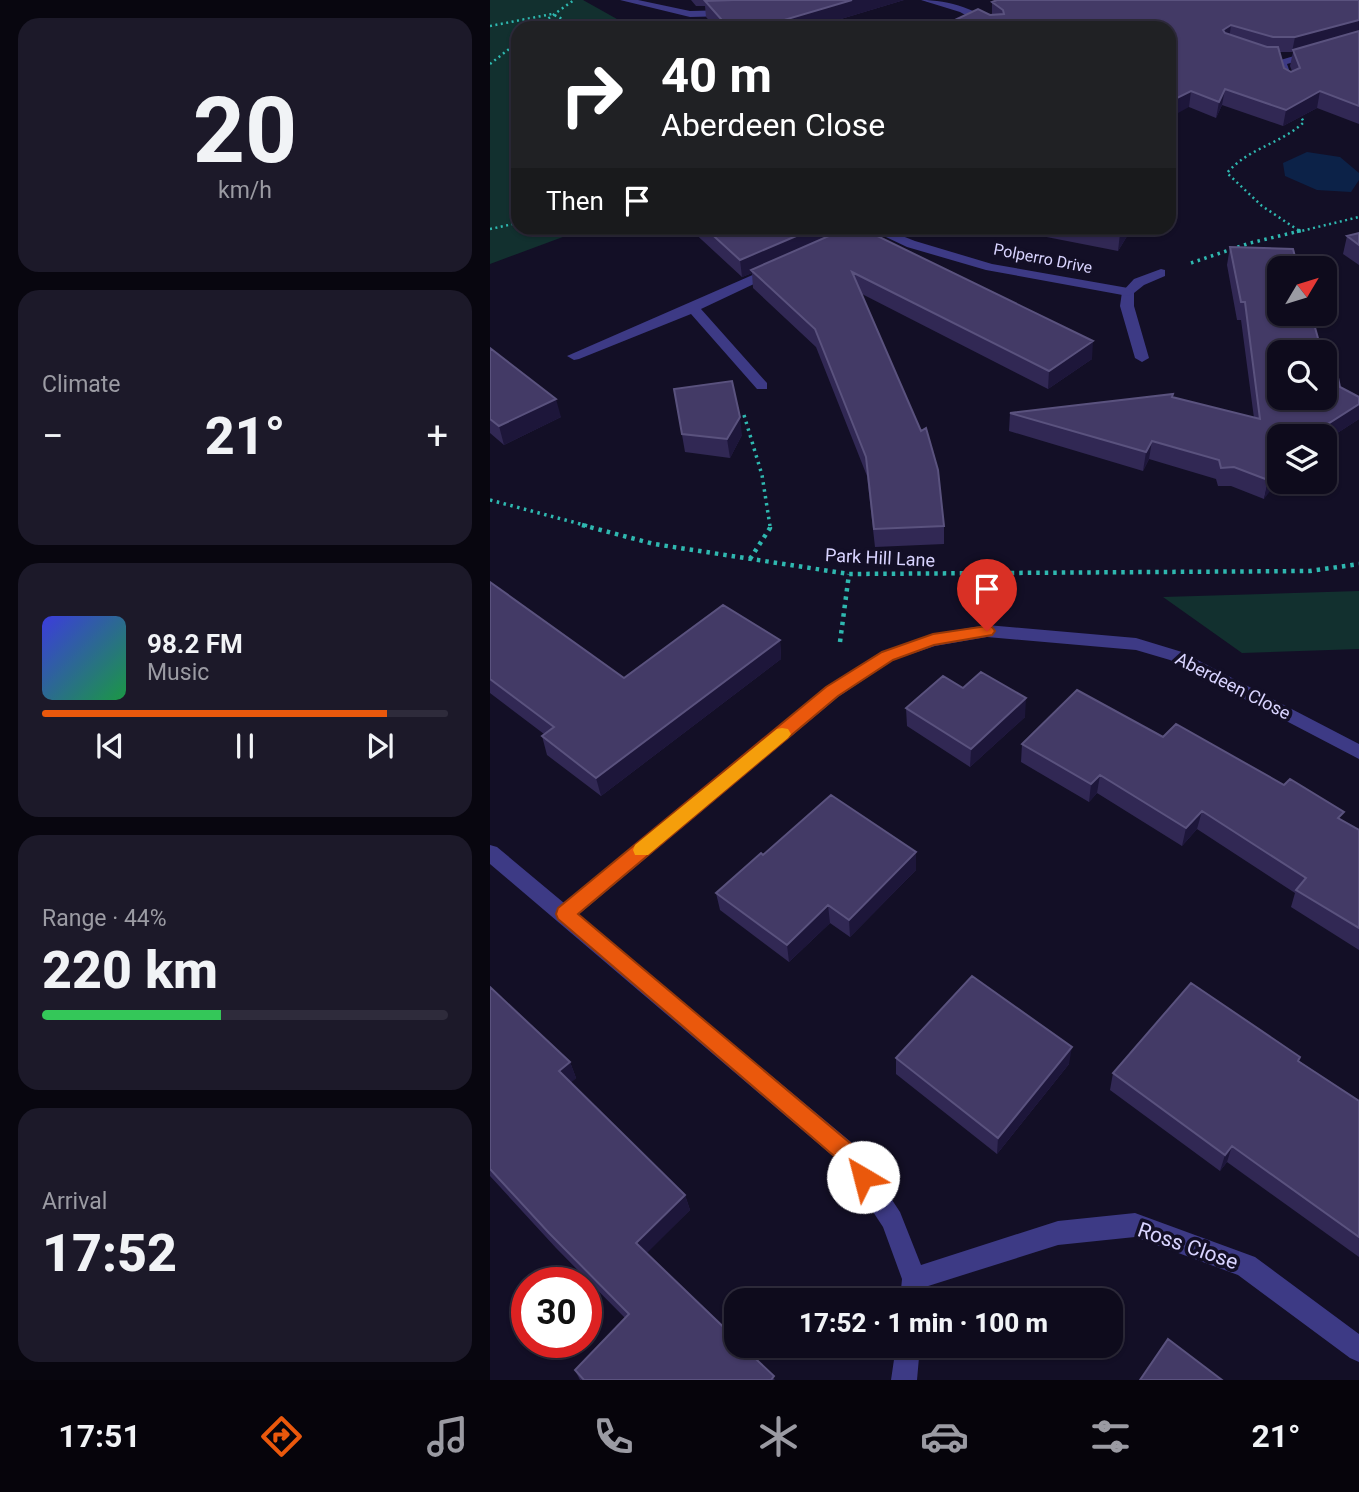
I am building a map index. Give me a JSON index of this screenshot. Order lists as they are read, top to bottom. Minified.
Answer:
{"streets":{"street":["Polperro Drive","Aberdeen Close","Ross Close"],"path":["Park Hill Lane"]},"north":"top right","page":{"tile":[["20","km/h"],"Climate",["Range · 44%","220 km"],["Arrival","17:52"]],"turn":["40 m","Aberdeen Close"],"then":"Then","heat":["−","21°","+"],"song":["98.2 FM","Music"],"limit":"30","trip":"17:52 · 1 min · 100 m","tabs":["17:51","21°"]}}
